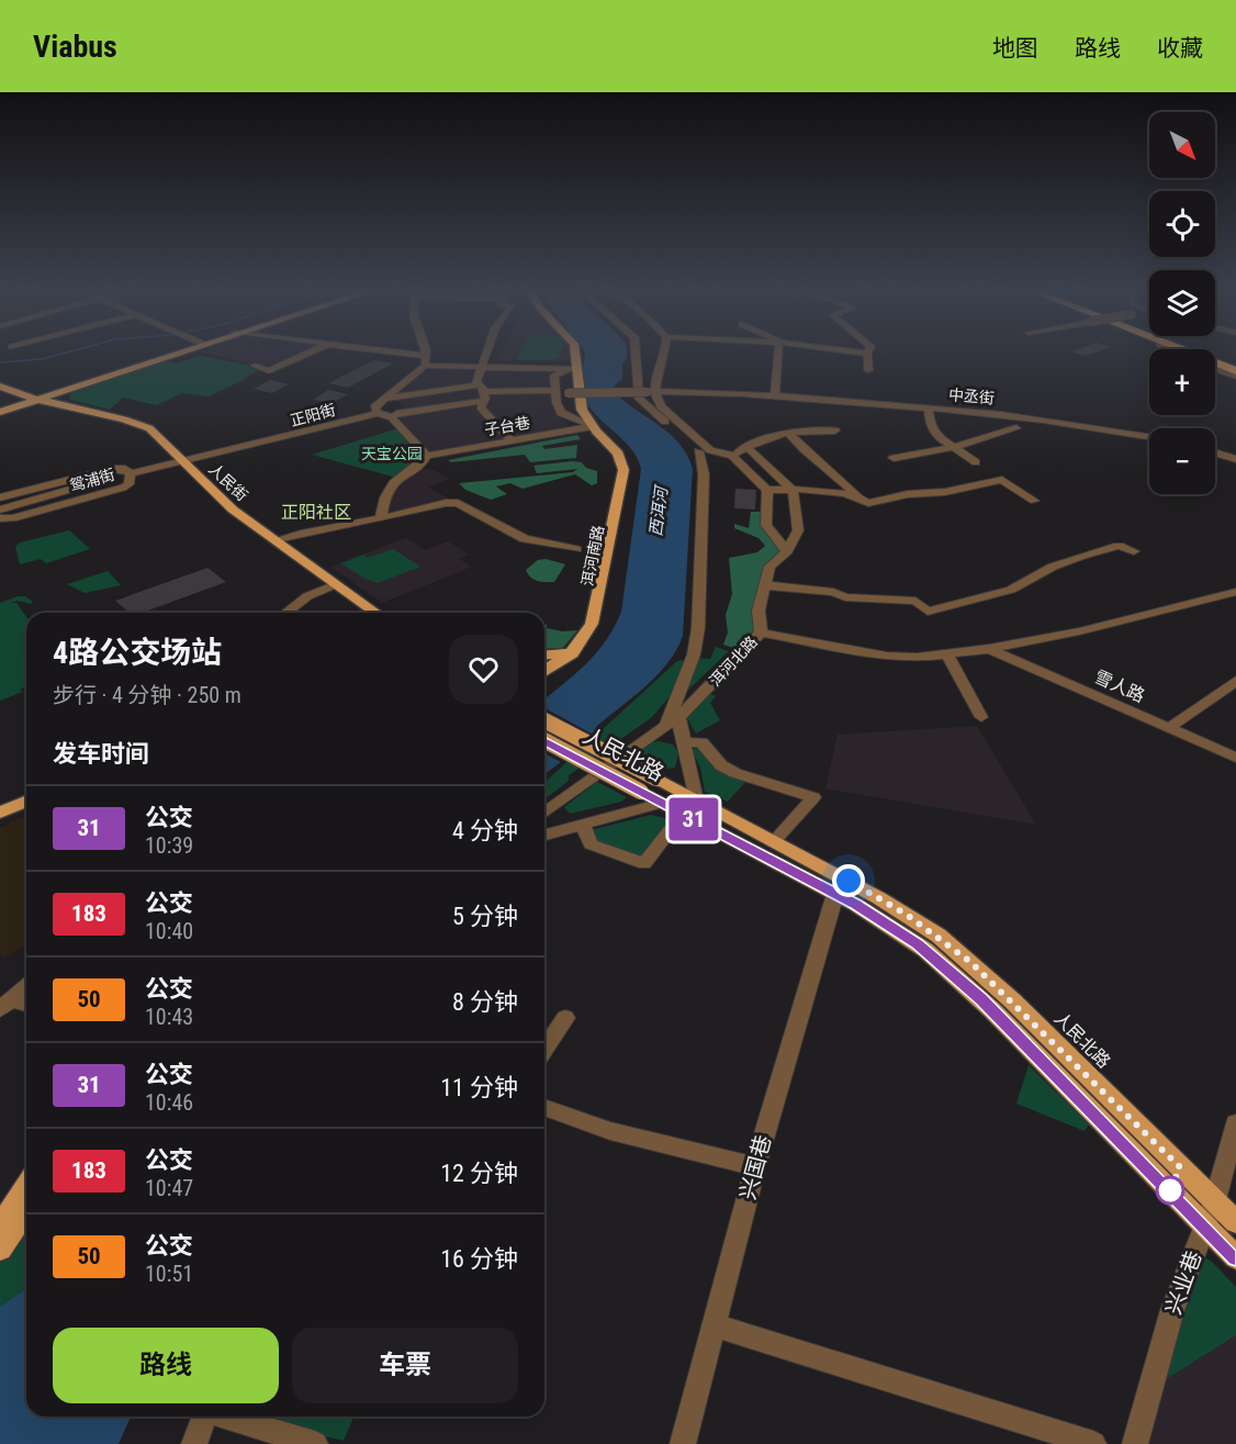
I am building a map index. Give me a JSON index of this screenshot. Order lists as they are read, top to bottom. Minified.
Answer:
{"streets":{"main road":["人民街","洱河南路","人民北路"],"street":["中丞街","正阳街","子台巷","鸳浦街","洱河北路","雪人路","兴国巷","兴业巷"]},"crossings":[["正阳街","鸳浦街"],["正阳街","人民街"],["子台巷","洱河南路"],["鸳浦街","人民街"],["人民北路","兴国巷"],["人民北路","兴业巷"]],"districts":["正阳社区"],"water":["西洱河"],"parks":["天宝公园"],"lines":["bus line 31"],"north":"bottom right","page":{"header":"Viabus","nav":["地图","路线","收藏"],"on_map":"31","map_buttons":["+","−"],"heading":[["4路公交场站","步行 · 4 分钟 · 250 m"],"发车时间"],"list":[{"mark":"31","name":"公交","note":"10:39","value":"4 分钟"},{"mark":"183","name":"公交","note":"10:40","value":"5 分钟"},{"mark":"50","name":"公交","note":"10:43","value":"8 分钟"},{"mark":"31","name":"公交","note":"10:46","value":"11 分钟"},{"mark":"183","name":"公交","note":"10:47","value":"12 分钟"},{"mark":"50","name":"公交","note":"10:51","value":"16 分钟"}],"buttons":["路线","车票"]}}
